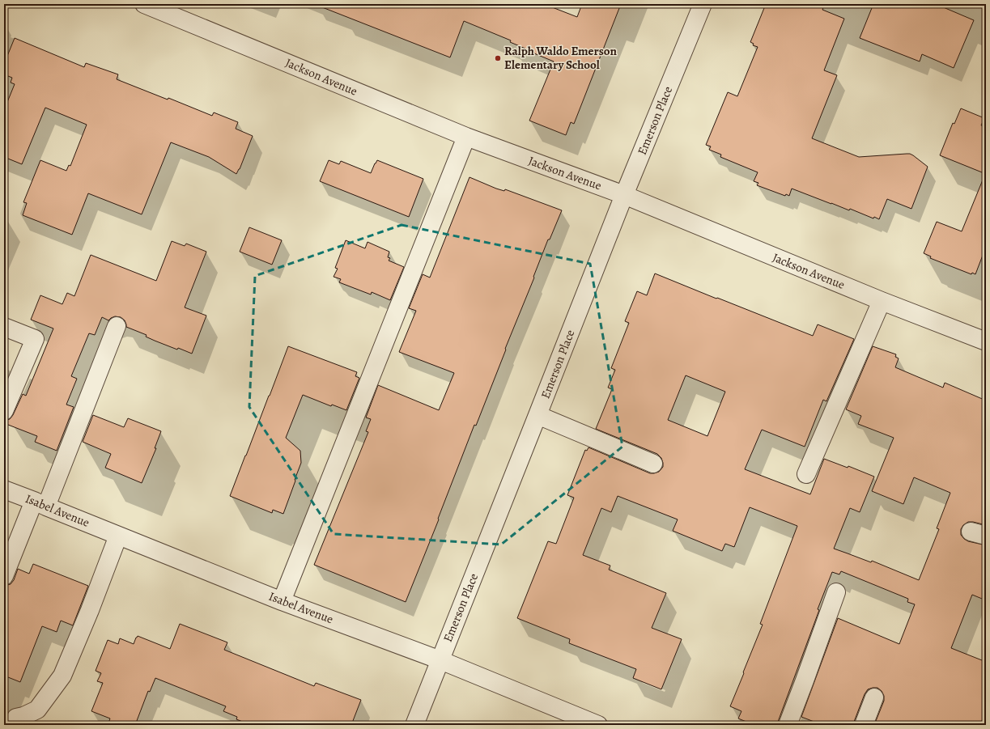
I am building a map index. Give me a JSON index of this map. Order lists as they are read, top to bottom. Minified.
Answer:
{"streets":{"street":["Jackson Avenue","Emerson Place","Isabel Avenue"]},"crossings":[["Jackson Avenue","Emerson Place"],["Emerson Place","Isabel Avenue"]],"places":["Ralph Waldo Emerson Elementary School"]}
